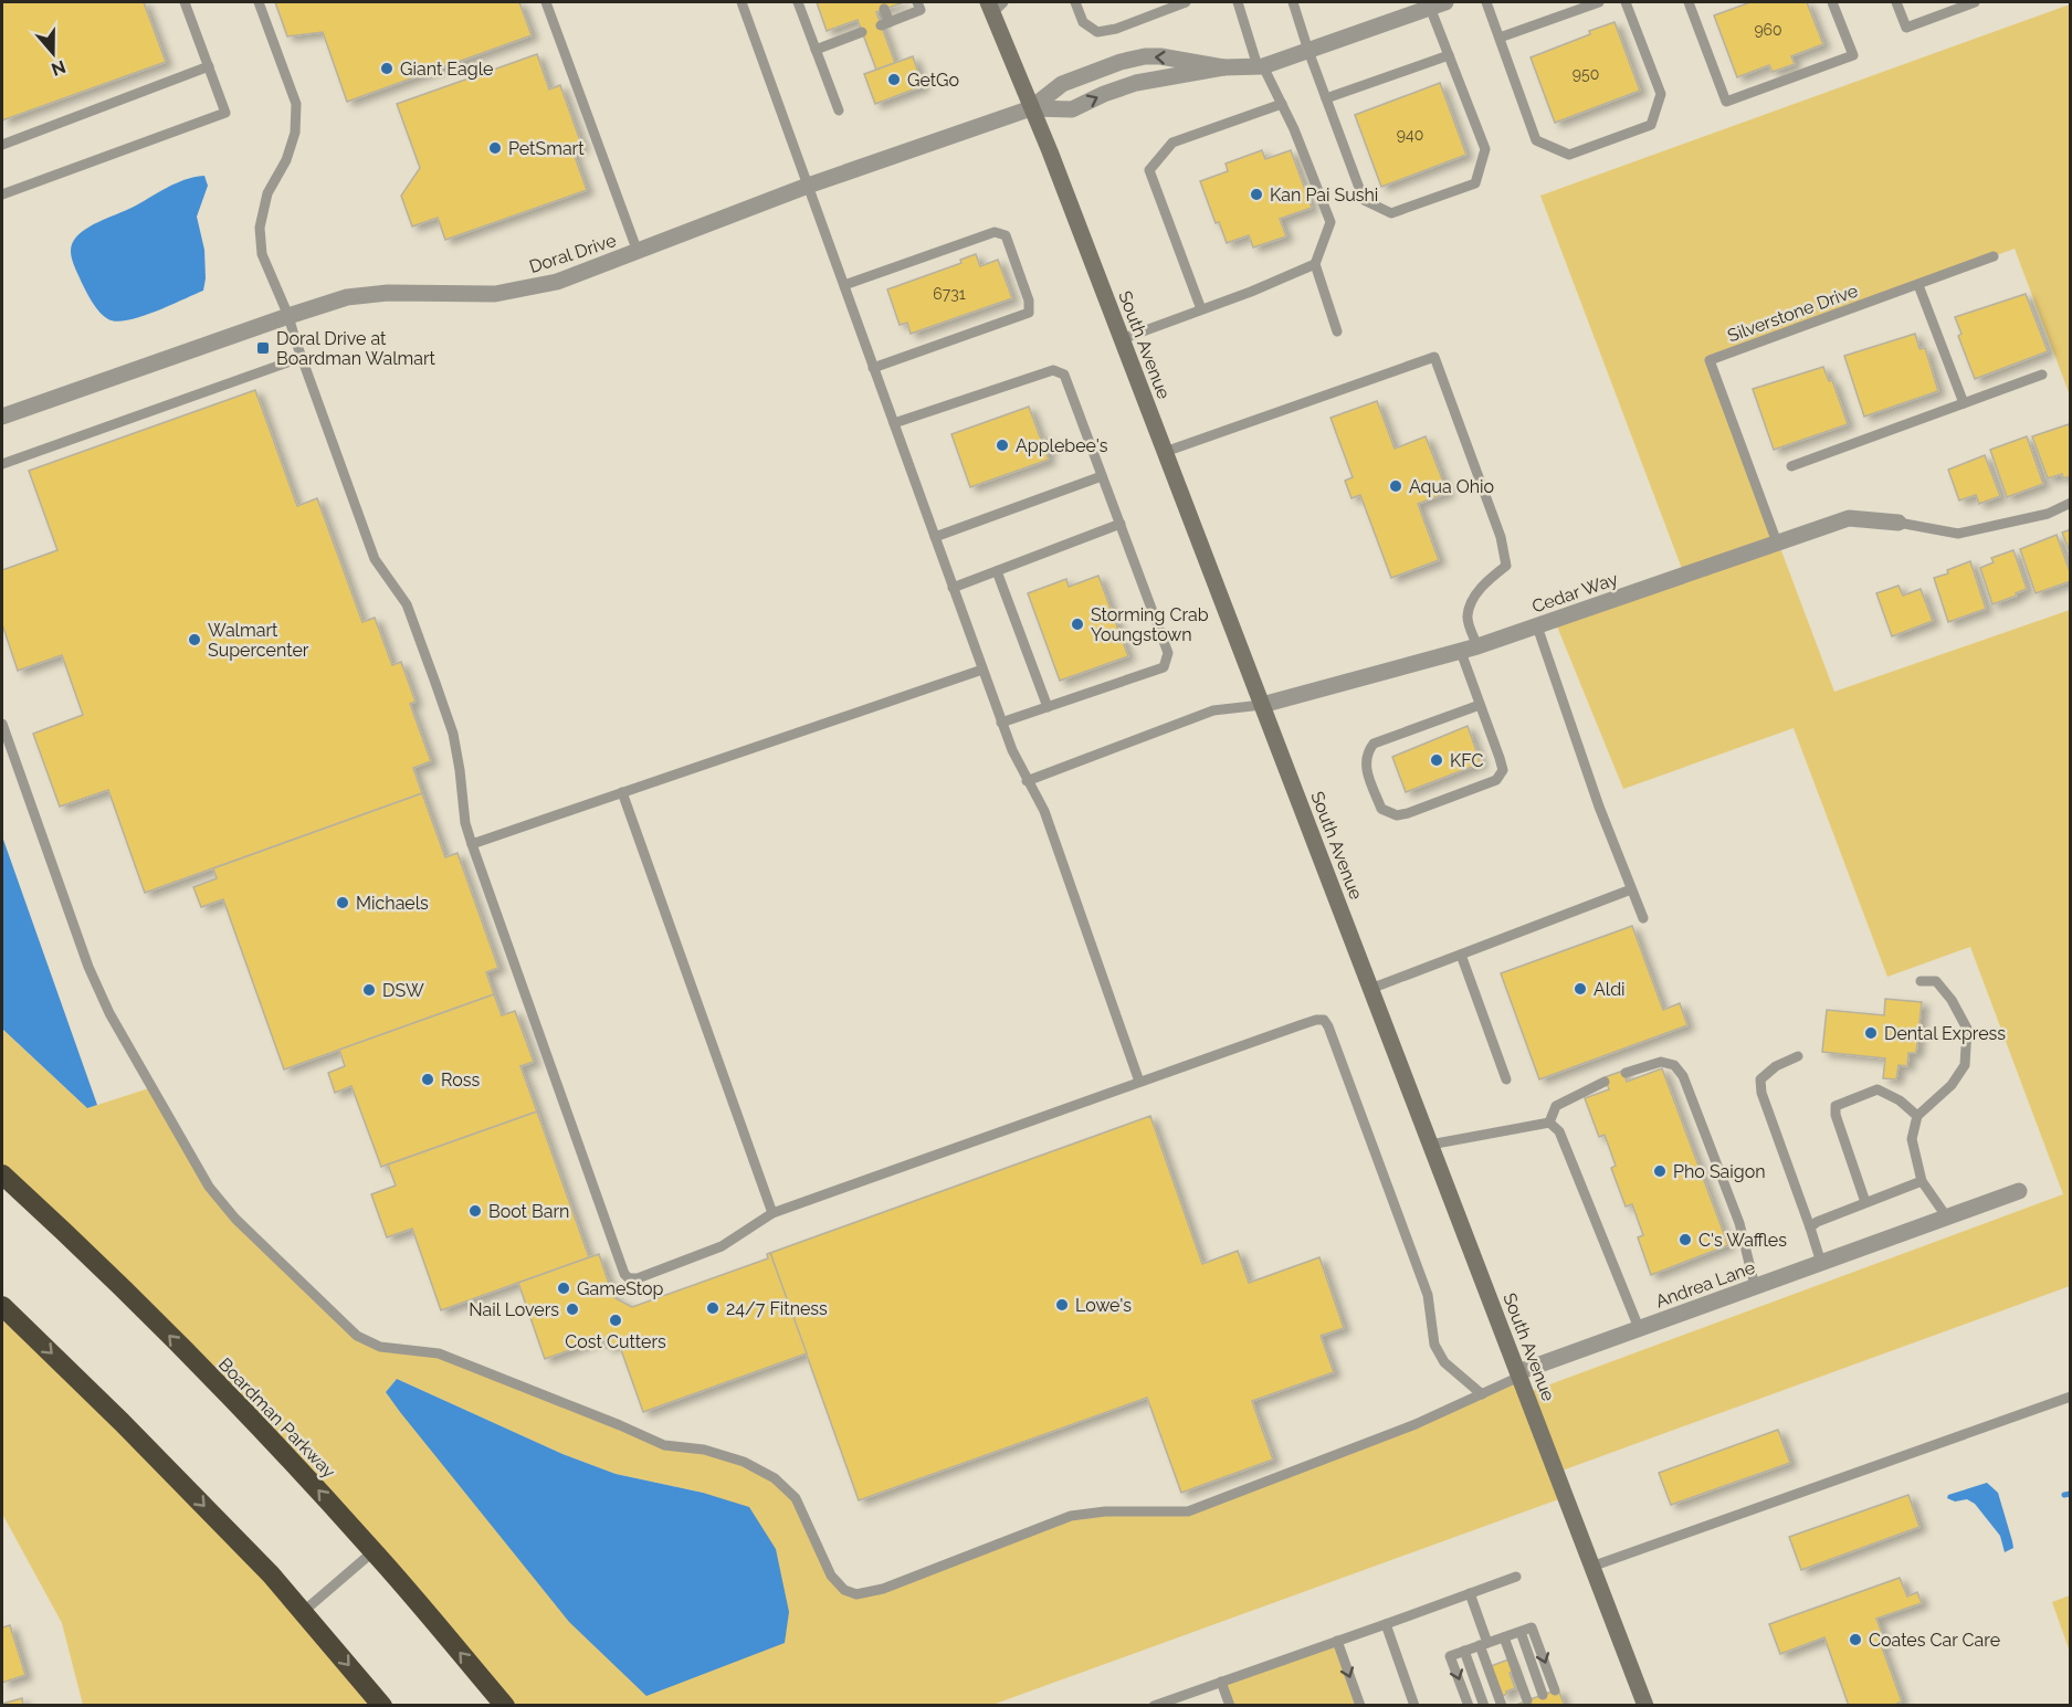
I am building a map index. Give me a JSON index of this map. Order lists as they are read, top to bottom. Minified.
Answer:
{"streets":{"highway":["Boardman Parkway"],"main road":["South Avenue"],"street":["Doral Drive","Cedar Way","Andrea Lane"],"lane":["Silverstone Drive"]},"crossings":[["Doral Drive","South Avenue"],["Silverstone Drive","Cedar Way"],["South Avenue","Cedar Way"],["South Avenue","Andrea Lane"]],"places":{"other":["Giant Eagle","GetGo","PetSmart","Kan Pai Sushi","Applebee's","Aqua Ohio","Storming Crab Youngstown","Walmart Supercenter","KFC","Michaels","Aldi","DSW","Dental Express","Ross","Pho Saigon","Boot Barn","C's Waffles","GameStop","Lowe's","24/7 Fitness","Nail Lovers","Cost Cutters","Coates Car Care"],"transit":["Doral Drive at Boardman Walmart"]},"house_numbers":["960","950","940","6731"],"north":"bottom"}
